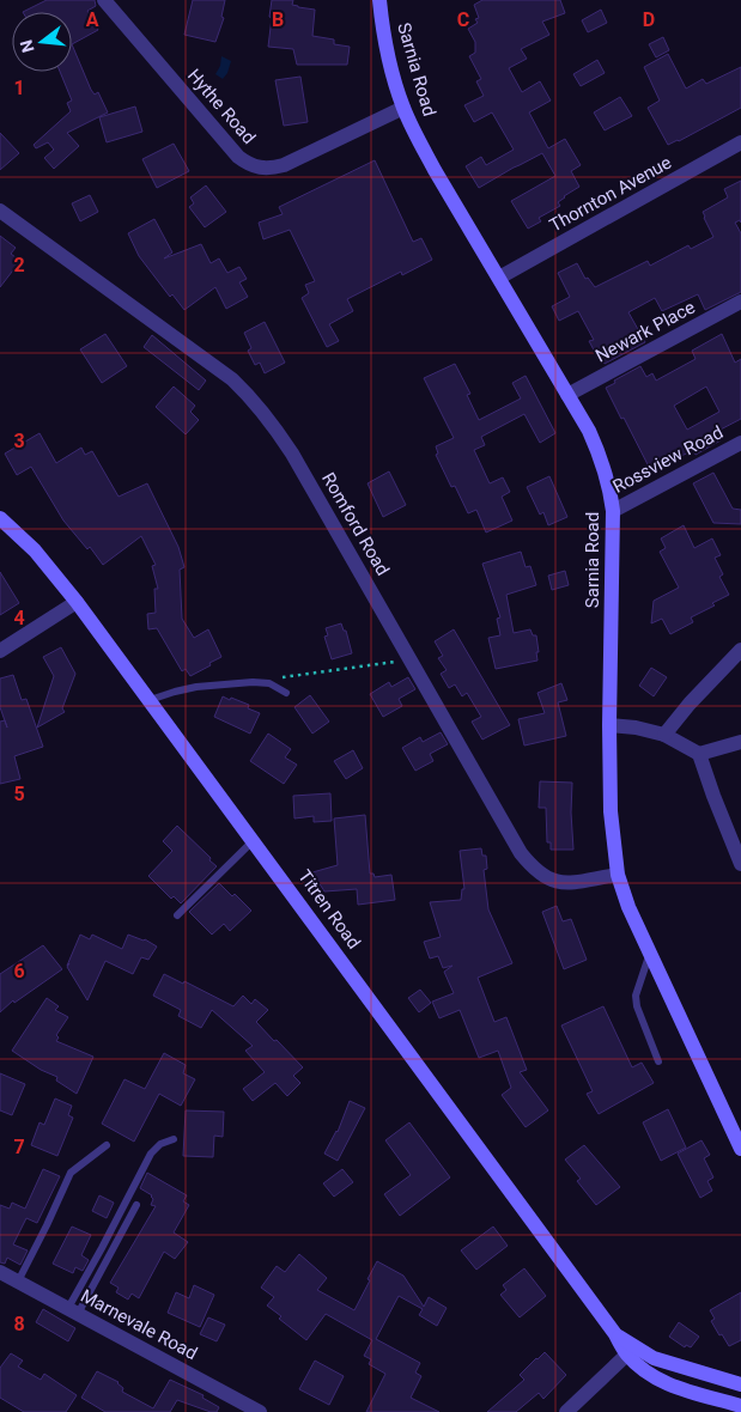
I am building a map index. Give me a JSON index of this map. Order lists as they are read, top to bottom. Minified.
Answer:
{"streets":{"street":["Sarnia Road","Hythe Road","Thornton Avenue","Newark Place","Rossview Road","Romford Road","Titren Road","Marnevale Road"]},"crossings":[["Sarnia Road","Hythe Road"],["Sarnia Road","Thornton Avenue"],["Sarnia Road","Newark Place"],["Sarnia Road","Rossview Road"],["Sarnia Road","Romford Road"]],"north":"left","grid":{"columns":["A","B","C","D"],"rows":["1","2","3","4","5","6","7","8"]}}
